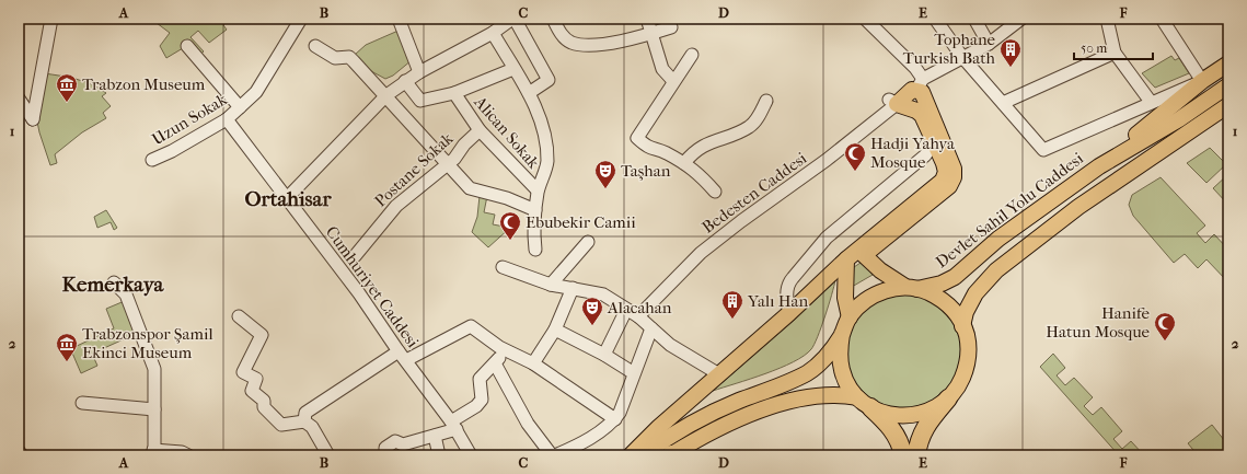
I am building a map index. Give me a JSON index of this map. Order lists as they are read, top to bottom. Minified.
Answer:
{"streets":{"main road":["Devlet Sahil Yolu Caddesi"],"street":["Uzun Sokak","Alican Sokak","Postane Sokak","Bedesten Caddesi","Cumhuriyet Caddesi"]},"crossings":[["Uzun Sokak","Cumhuriyet Caddesi"],["Alican Sokak","Postane Sokak"]],"districts":["Ortahisar","Kemerkaya"],"places":{"building":["Tophane Turkish Bath","Yalı Han"],"museum":["Trabzon Museum","Trabzonspor Şamil Ekinci Museum"],"mosque":["Hadji Yahya Mosque","Ebubekir Camii","Hanife Hatun Mosque"],"theatre":["Taşhan","Alacahan"]},"scale_bar":"50 m","grid":{"columns":["A","B","C","D","E","F"],"rows":["1","2"]}}
